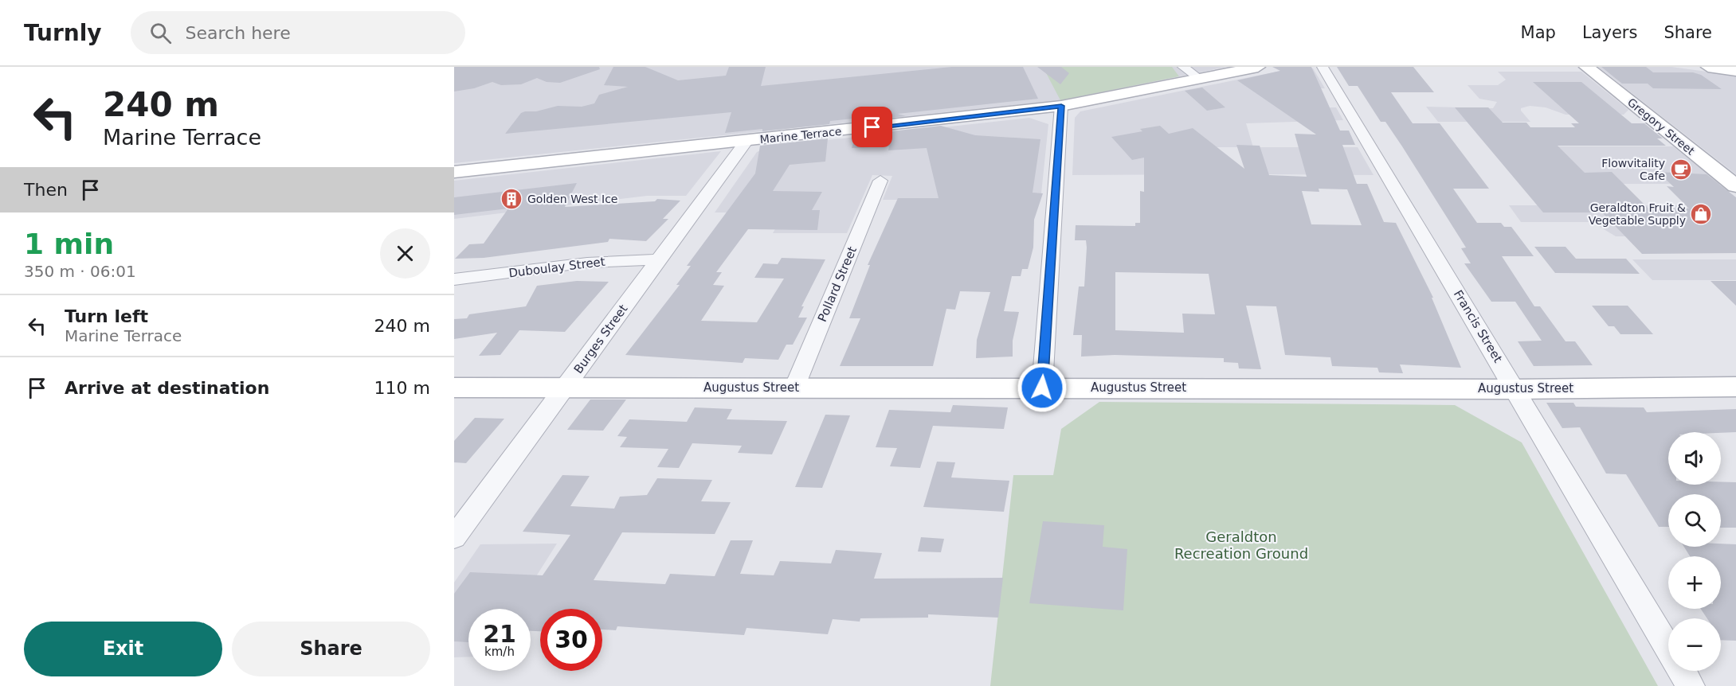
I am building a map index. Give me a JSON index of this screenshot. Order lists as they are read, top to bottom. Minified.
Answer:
{"streets":{"street":["Gregory Street","Marine Terrace","Duboulay Street","Pollard Street","Francis Street","Burges Street","Augustus Street"]},"crossings":[["Marine Terrace","Burges Street"],["Duboulay Street","Burges Street"],["Pollard Street","Augustus Street"],["Francis Street","Augustus Street"],["Burges Street","Augustus Street"]],"parks":["Geraldton Recreation Ground"],"places":{"cafe":["Flowvitality Cafe"],"building":["Golden West Ice"],"shop":["Geraldton Fruit & Vegetable Supply"]},"page":{"header":"Turnly","search":"Search here","nav":["Map","Layers","Share"],"turn":["240 m","Marine Terrace"],"then":"Then","heading":["1 min","350 m · 06:01"],"list":[{"name":"Turn left","note":"Marine Terrace","value":"240 m"},{"name":"Arrive at destination","value":"110 m"}],"map_buttons":["+","−"],"speed":"21 km/h","limit":"30","buttons":["Exit","Share"]}}
